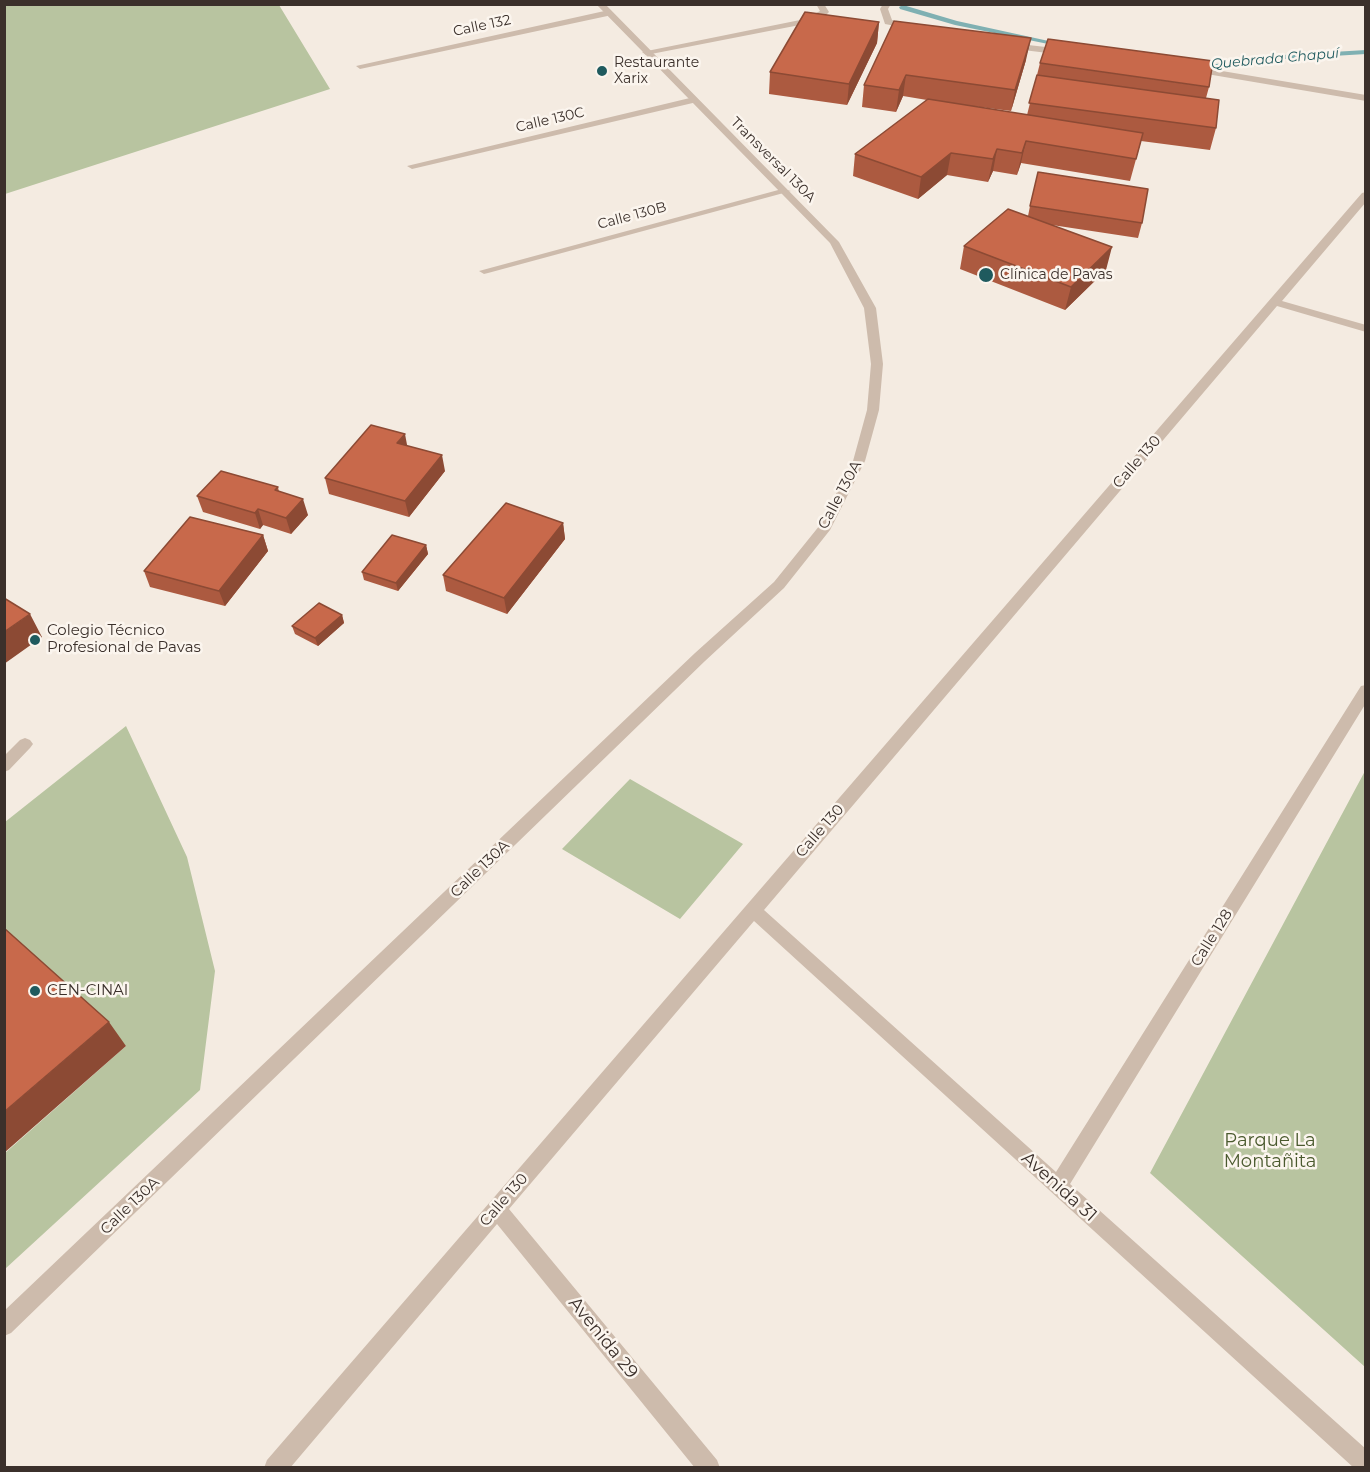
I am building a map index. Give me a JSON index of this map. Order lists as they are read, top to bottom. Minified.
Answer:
{"streets":{"street":["Calle 132","Calle 130C","Transversal 130A","Calle 130B","Calle 130","Calle 130A","Calle 128","Avenida 31","Avenida 29"]},"crossings":[["Calle 132","Transversal 130A"],["Calle 130C","Transversal 130A"],["Transversal 130A","Calle 130B"],["Transversal 130A","Calle 130A"],["Calle 130","Avenida 31"],["Calle 130","Avenida 29"],["Calle 128","Avenida 31"]],"water":["Quebrada Chapuí"],"parks":["Parque La Montañita"],"places":["Restaurante Xarix","Clínica de Pavas","Colegio Técnico Profesional de Pavas","CEN-CINAI"]}
